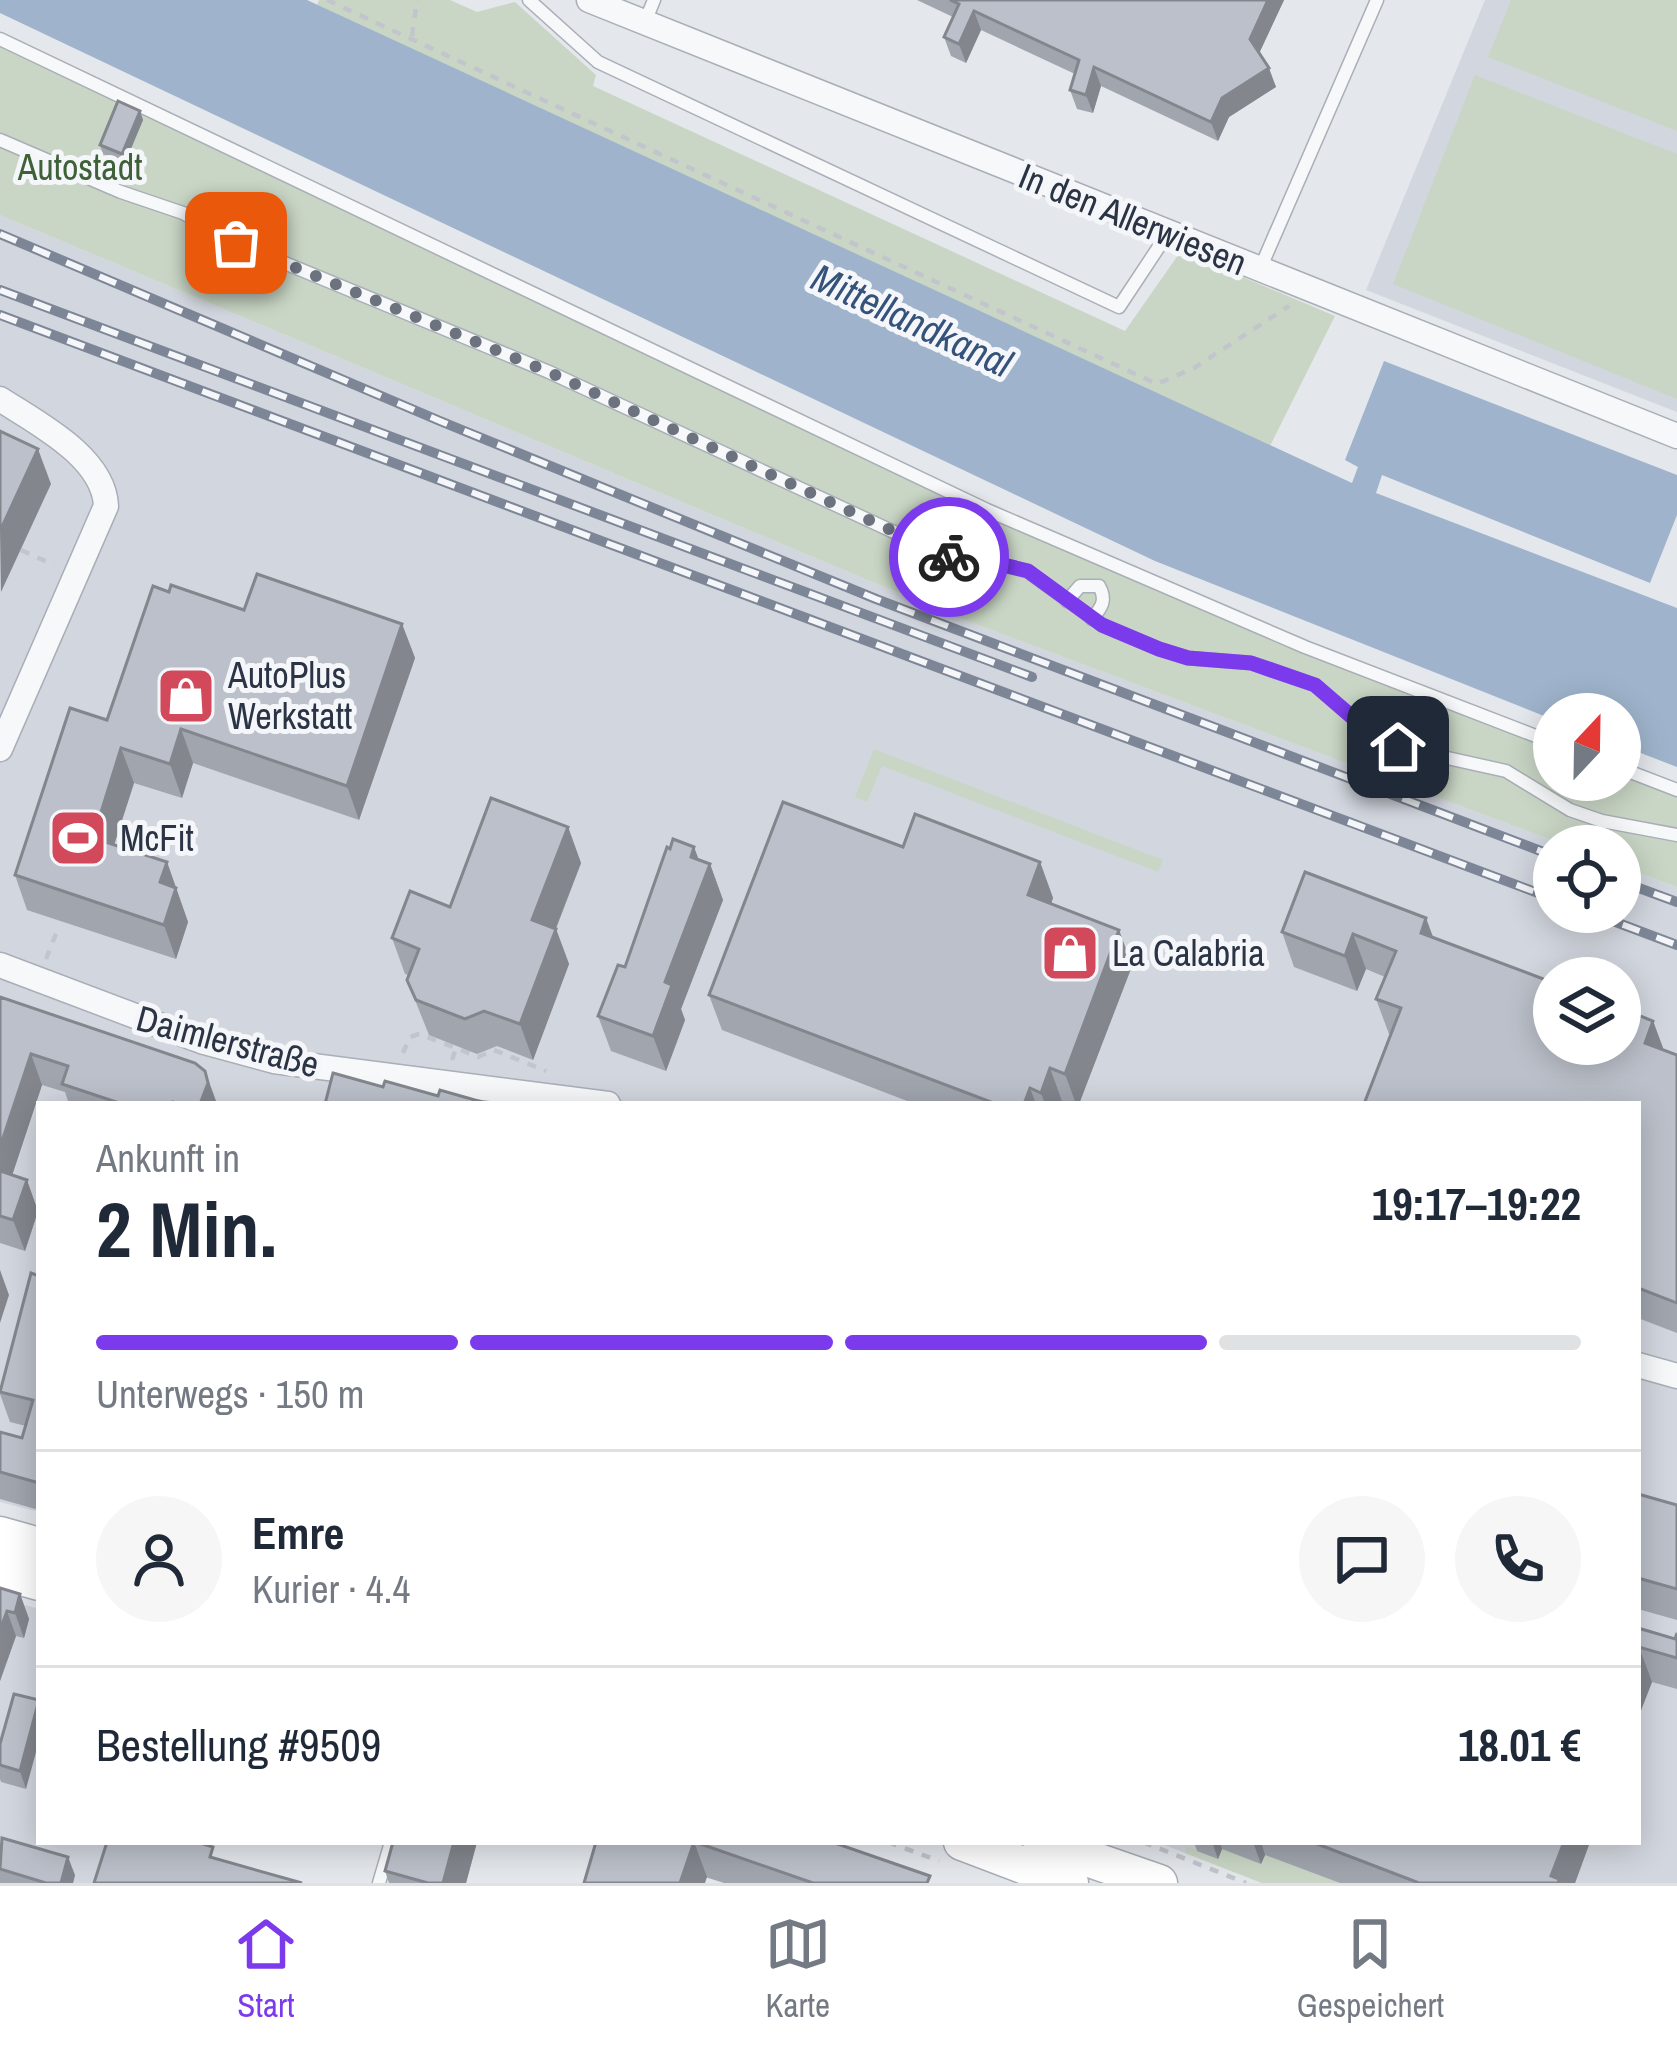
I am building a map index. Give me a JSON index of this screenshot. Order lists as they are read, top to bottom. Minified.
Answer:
{"streets":{"street":["In den Allerwiesen","Daimlerstraße"]},"water":["Mittellandkanal"],"parks":["Autostadt"],"places":{"shop":["AutoPlus Werkstatt","La Calabria"],"sports":["McFit"]},"north":"top","page":{"heading":["2 Min.","Ankunft in","19:17–19:22"],"panel":["Emre","Kurier · 4.4","Bestellung #9509","18.01 €"],"bar":"Unterwegs · 150 m","tabs":["Start","Karte","Gespeichert"]}}
